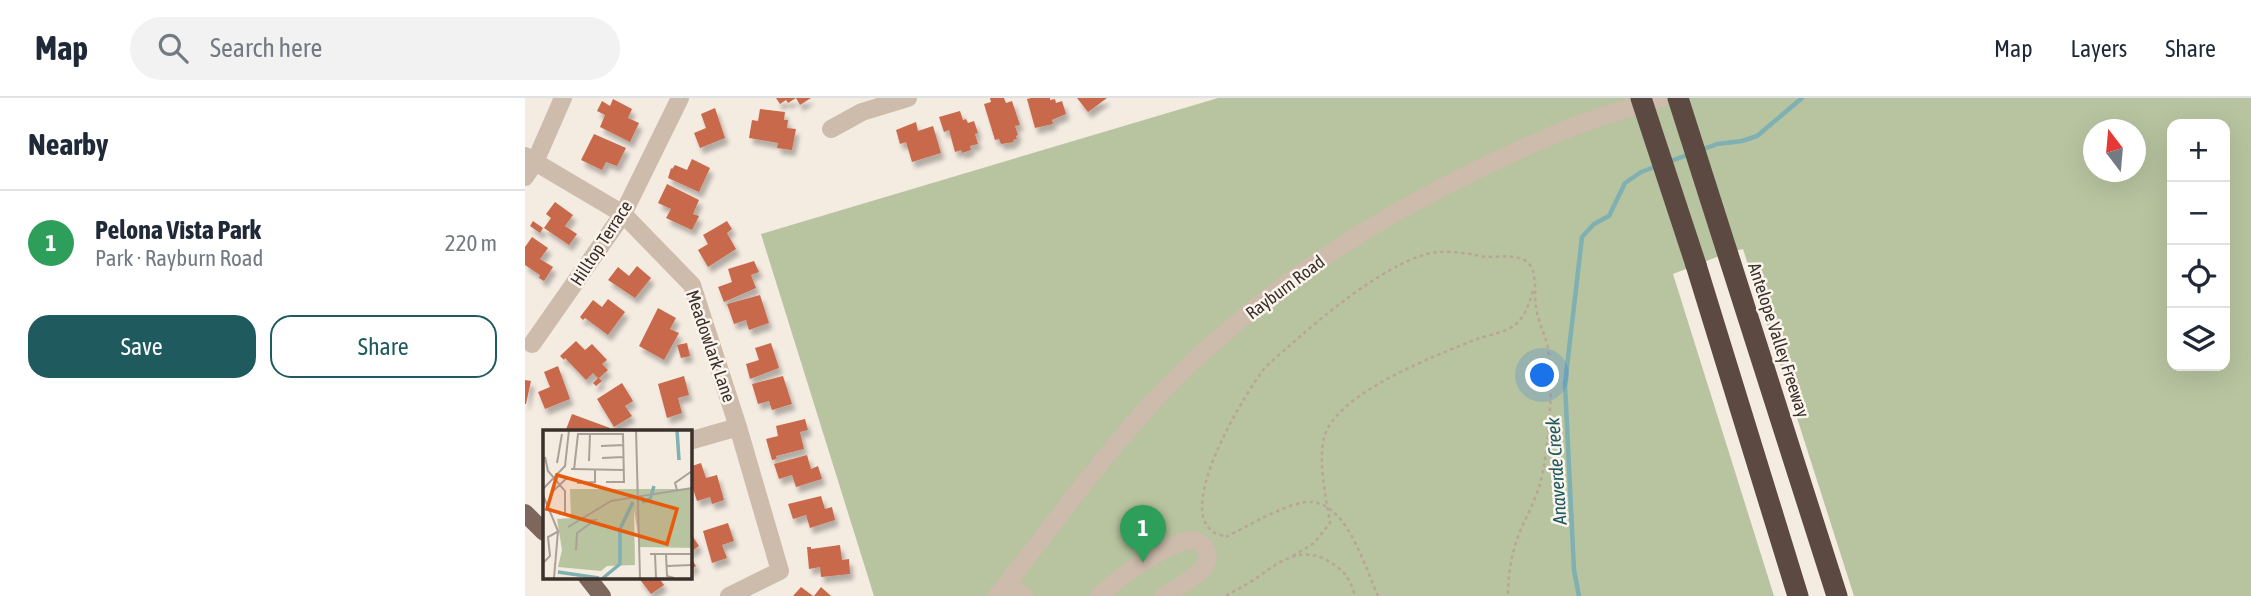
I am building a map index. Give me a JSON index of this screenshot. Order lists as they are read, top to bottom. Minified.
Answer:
{"streets":{"highway":["Antelope Valley Freeway"],"street":["Hilltop Terrace","Rayburn Road","Meadowlark Lane"]},"crossings":[["Hilltop Terrace","Meadowlark Lane"]],"water":["Anaverde Creek"],"north":"top","page":{"header":"Map","search":"Search here","nav":["Map","Layers","Share"],"heading":"Nearby","map_buttons":["+","−"],"list":[{"mark":"1","name":"Pelona Vista Park","note":"Park · Rayburn Road","value":"220 m"}],"buttons":["Save","Share"],"pins":"1"}}
